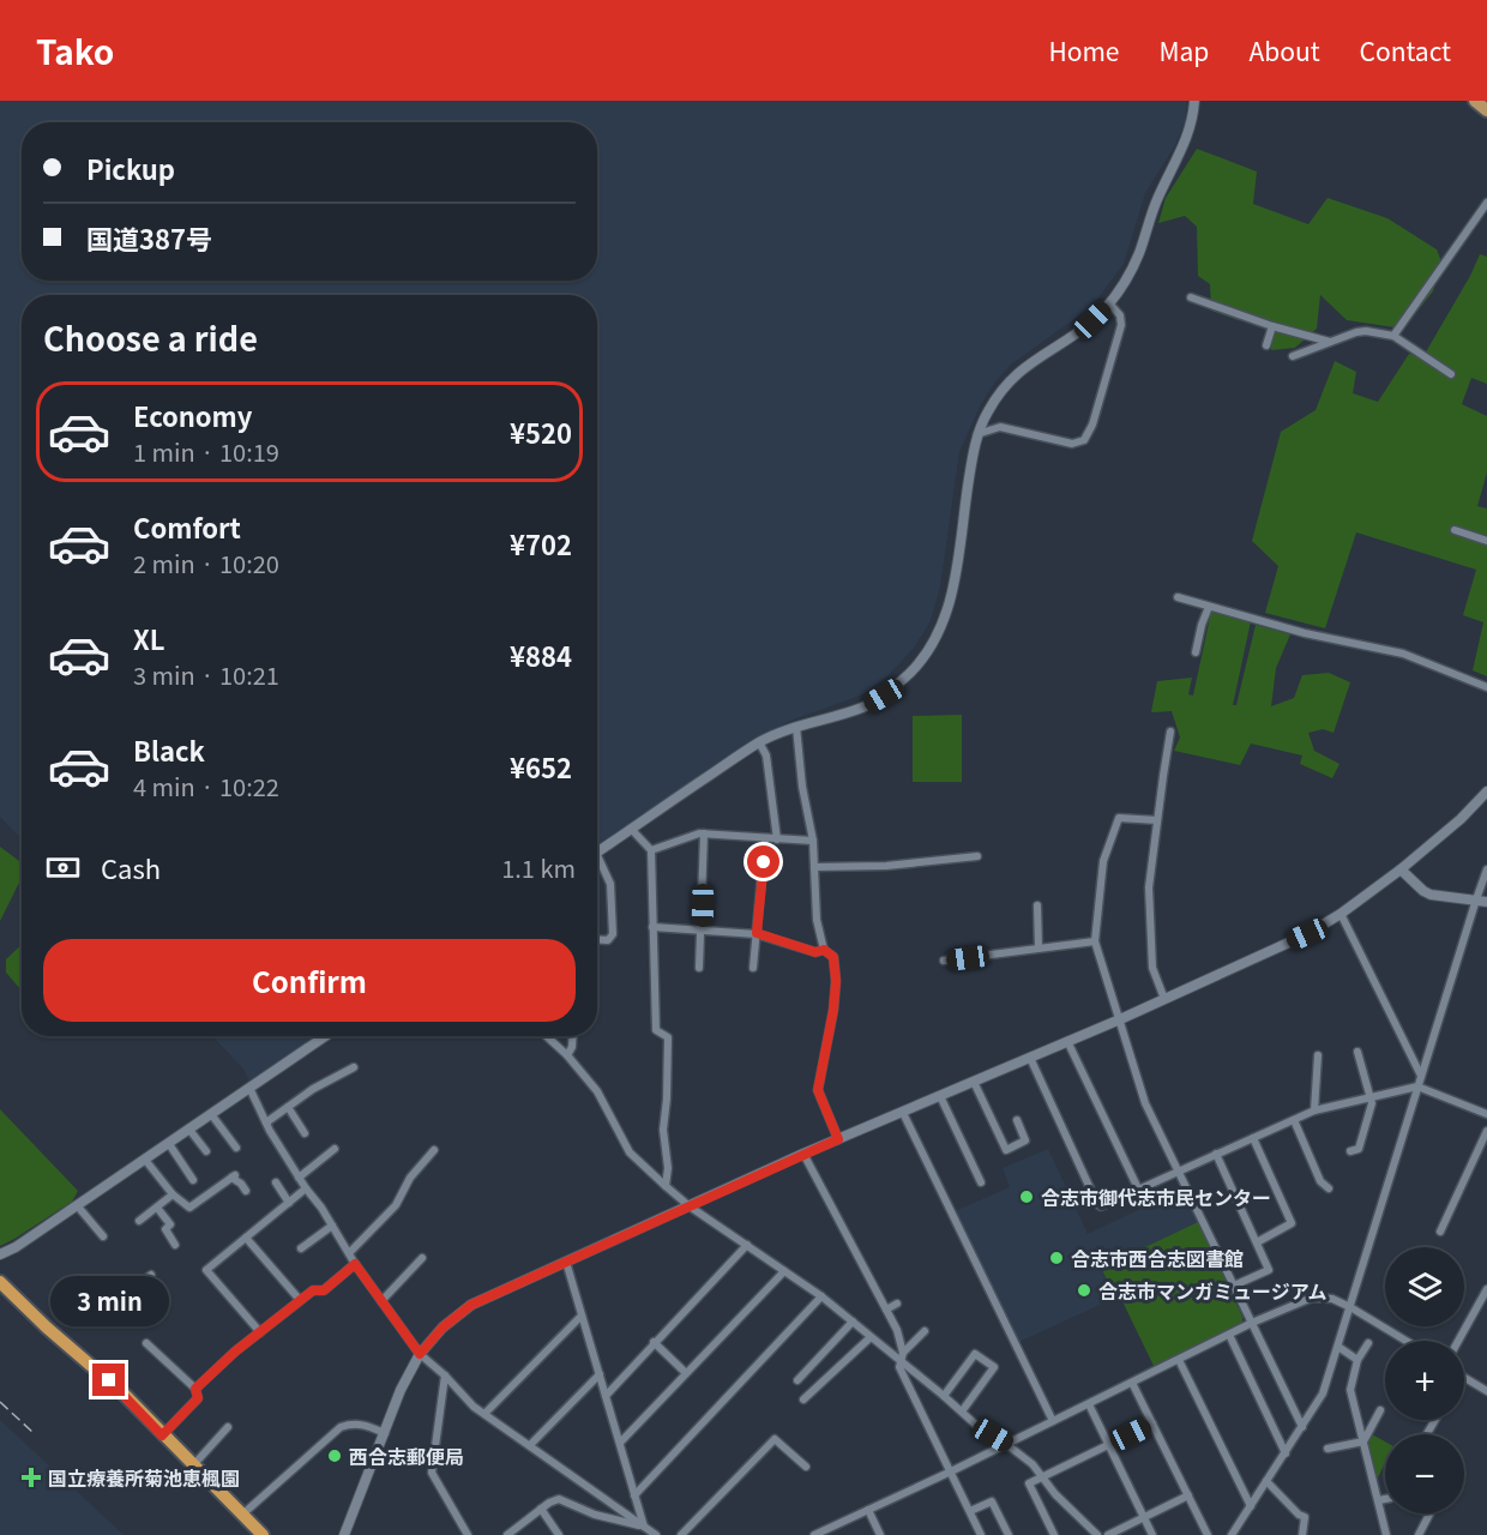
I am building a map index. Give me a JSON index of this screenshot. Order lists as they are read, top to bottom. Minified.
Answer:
{"places":{"other":["合志市御代志市民センター","合志市西合志図書館","合志市マンガミュージアム","西合志郵便局"],"health":["国立療養所菊池恵楓園"]},"page":{"header":"Tako","nav":["Home","Map","About","Contact"],"banner":["Pickup","国道387号"],"heading":"Choose a ride","list":[{"name":"Economy","note":"1 min · 10:19","value":"¥520"},{"name":"Comfort","note":"2 min · 10:20","value":"¥702"},{"name":"XL","note":"3 min · 10:21","value":"¥884"},{"name":"Black","note":"4 min · 10:22","value":"¥652"}],"pay":["Cash","1.1 km"],"buttons":"Confirm","map_buttons":["+","−"],"bubble":"3 min"}}
